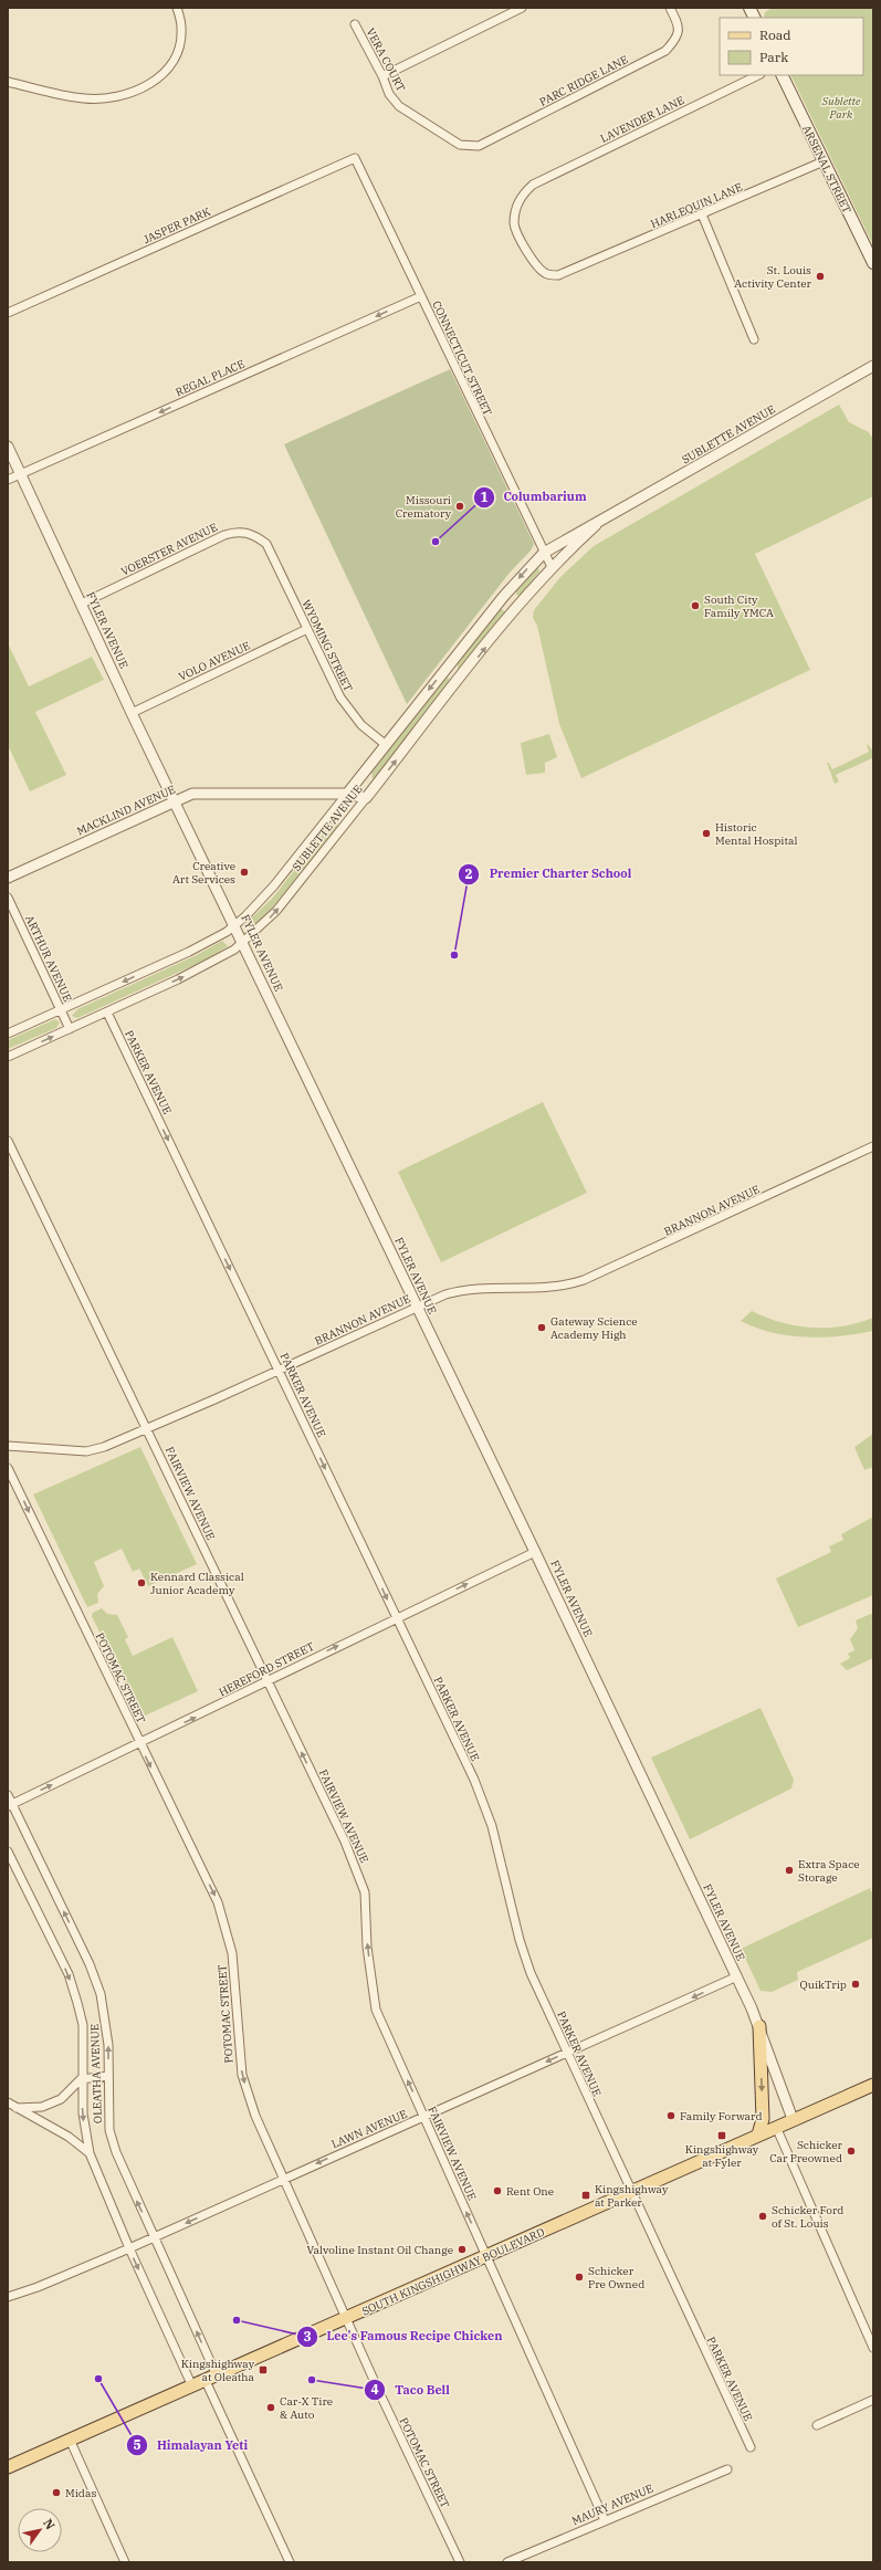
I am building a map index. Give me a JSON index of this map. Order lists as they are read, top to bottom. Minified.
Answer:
{"streets":{"main road":["ARSENAL STREET","SOUTH KINGSHIGHWAY BOULEVARD"],"street":["VERA COURT","PARC RIDGE LANE","LAVENDER LANE","HARLEQUIN LANE","JASPER PARK","CONNECTICUT STREET","REGAL PLACE","SUBLETTE AVENUE","VOERSTER AVENUE","FYLER AVENUE","WYOMING STREET","VOLO AVENUE","MACKLIND AVENUE","ARTHUR AVENUE","PARKER AVENUE","BRANNON AVENUE","FAIRVIEW AVENUE","HEREFORD STREET","POTOMAC STREET","OLEATHA AVENUE","LAWN AVENUE","MAURY AVENUE"]},"crossings":[["VERA COURT","PARC RIDGE LANE"],["LAVENDER LANE","HARLEQUIN LANE"],["ARSENAL STREET","HARLEQUIN LANE"],["JASPER PARK","CONNECTICUT STREET"],["CONNECTICUT STREET","REGAL PLACE"],["CONNECTICUT STREET","SUBLETTE AVENUE"],["REGAL PLACE","FYLER AVENUE"],["SUBLETTE AVENUE","FYLER AVENUE"],["SUBLETTE AVENUE","WYOMING STREET"],["SUBLETTE AVENUE","MACKLIND AVENUE"],["SUBLETTE AVENUE","ARTHUR AVENUE"],["SUBLETTE AVENUE","PARKER AVENUE"],["VOERSTER AVENUE","FYLER AVENUE"],["VOERSTER AVENUE","WYOMING STREET"],["FYLER AVENUE","VOLO AVENUE"],["FYLER AVENUE","MACKLIND AVENUE"],["FYLER AVENUE","BRANNON AVENUE"],["FYLER AVENUE","HEREFORD STREET"],["FYLER AVENUE","LAWN AVENUE"],["FYLER AVENUE","SOUTH KINGSHIGHWAY BOULEVARD"],["WYOMING STREET","VOLO AVENUE"],["PARKER AVENUE","BRANNON AVENUE"],["PARKER AVENUE","HEREFORD STREET"],["PARKER AVENUE","LAWN AVENUE"],["PARKER AVENUE","SOUTH KINGSHIGHWAY BOULEVARD"],["BRANNON AVENUE","FAIRVIEW AVENUE"],["FAIRVIEW AVENUE","HEREFORD STREET"],["FAIRVIEW AVENUE","LAWN AVENUE"],["FAIRVIEW AVENUE","SOUTH KINGSHIGHWAY BOULEVARD"],["FAIRVIEW AVENUE","MAURY AVENUE"],["HEREFORD STREET","POTOMAC STREET"],["HEREFORD STREET","OLEATHA AVENUE"],["POTOMAC STREET","LAWN AVENUE"],["POTOMAC STREET","SOUTH KINGSHIGHWAY BOULEVARD"],["OLEATHA AVENUE","LAWN AVENUE"],["OLEATHA AVENUE","SOUTH KINGSHIGHWAY BOULEVARD"]],"one_way":["REGAL PLACE","PARKER AVENUE","FAIRVIEW AVENUE","HEREFORD STREET","POTOMAC STREET","LAWN AVENUE"],"parks":["Sublette Park"],"places":{"other":["St. Louis Activity Center","Missouri Crematory","Columbarium","South City Family YMCA","Historic Mental Hospital","Creative Art Services","Premier Charter School","Gateway Science Academy High","Kennard Classical Junior Academy","Extra Space Storage","QuikTrip","Family Forward","Schicker Car Preowned","Rent One","Schicker Ford of St. Louis","Valvoline Instant Oil Change","Schicker Pre Owned","Lee's Famous Recipe Chicken","Himalayan Yeti","Taco Bell","Car-X Tire & Auto","Midas"],"transit":["Kingshighway at Fyler","Kingshighway at Parker","Kingshighway at Oleatha"]},"legend":["Road","Park"],"north":"top right"}
